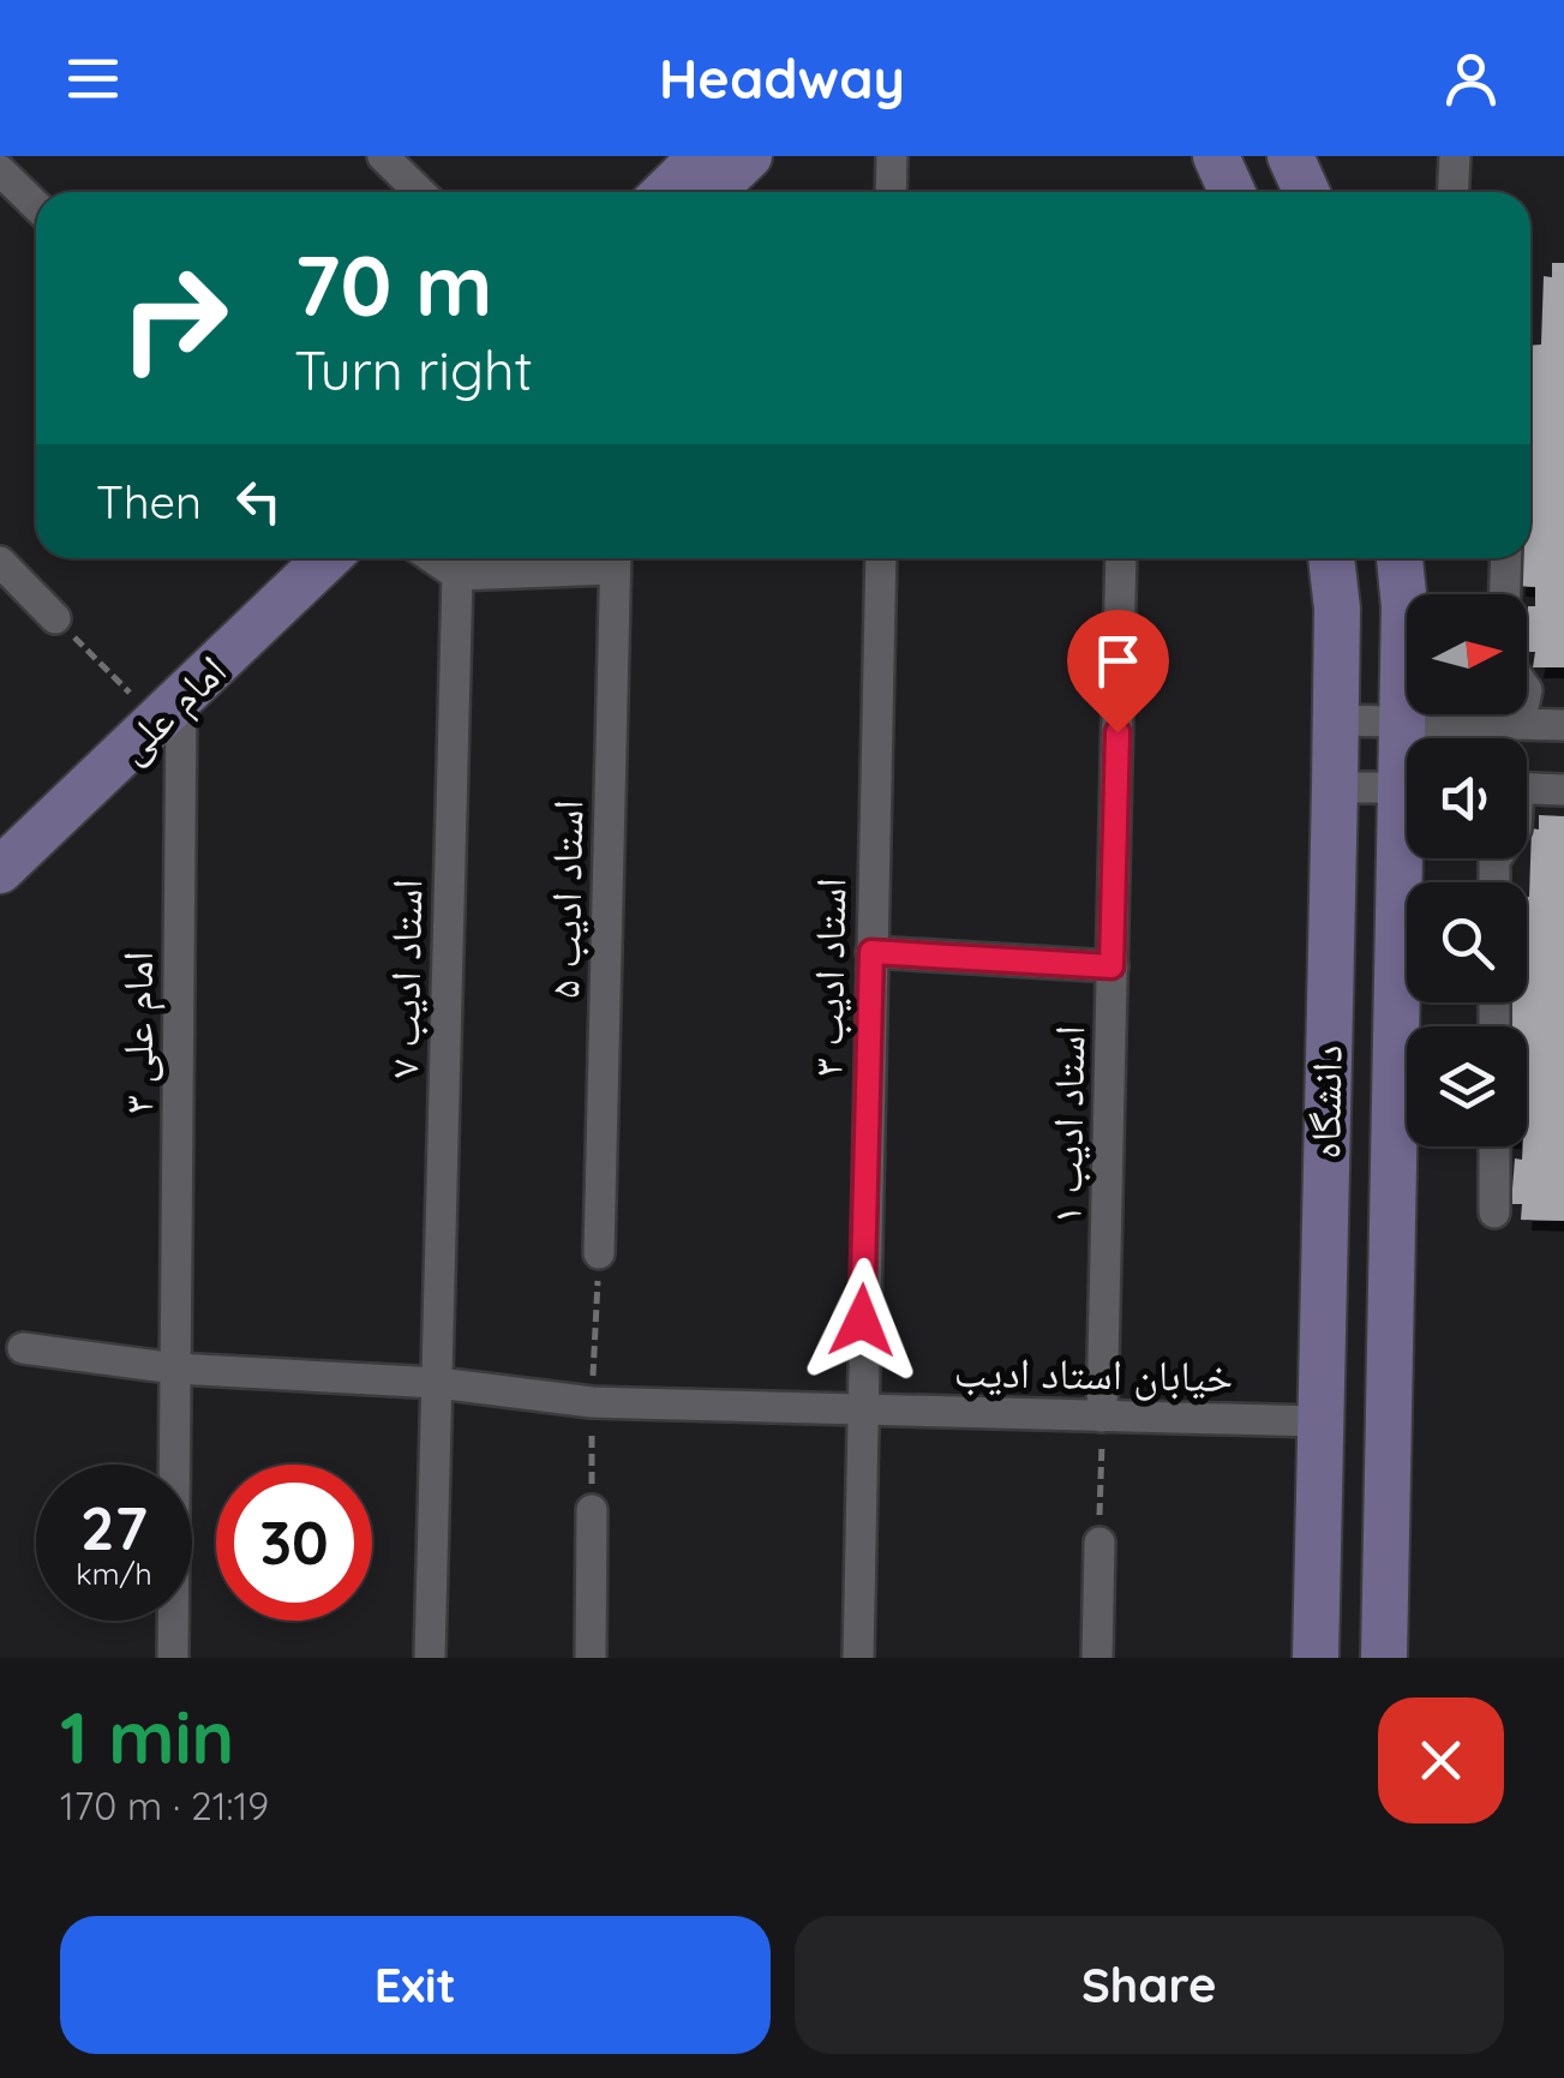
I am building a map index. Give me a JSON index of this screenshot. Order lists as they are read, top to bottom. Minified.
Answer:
{"streets":{"street":["امام علی","استاد ادیب ۵","استاد ادیب ۳","استاد ادیب ۷","امام علی ۳","دانشگاه","استاد ادیب ۱","خیابان استاد ادیب"]},"crossings":[["امام علی","امام علی ۳"],["استاد ادیب ۳","خیابان استاد ادیب"],["استاد ادیب ۷","خیابان استاد ادیب"],["امام علی ۳","خیابان استاد ادیب"],["دانشگاه","خیابان استاد ادیب"],["استاد ادیب ۱","خیابان استاد ادیب"]],"north":"right","page":{"header":"Headway","turn":["70 m","Turn right"],"then":"Then","speed":"27 km/h","limit":"30","heading":["1 min","170 m · 21:19"],"buttons":["Exit","Share"]}}
